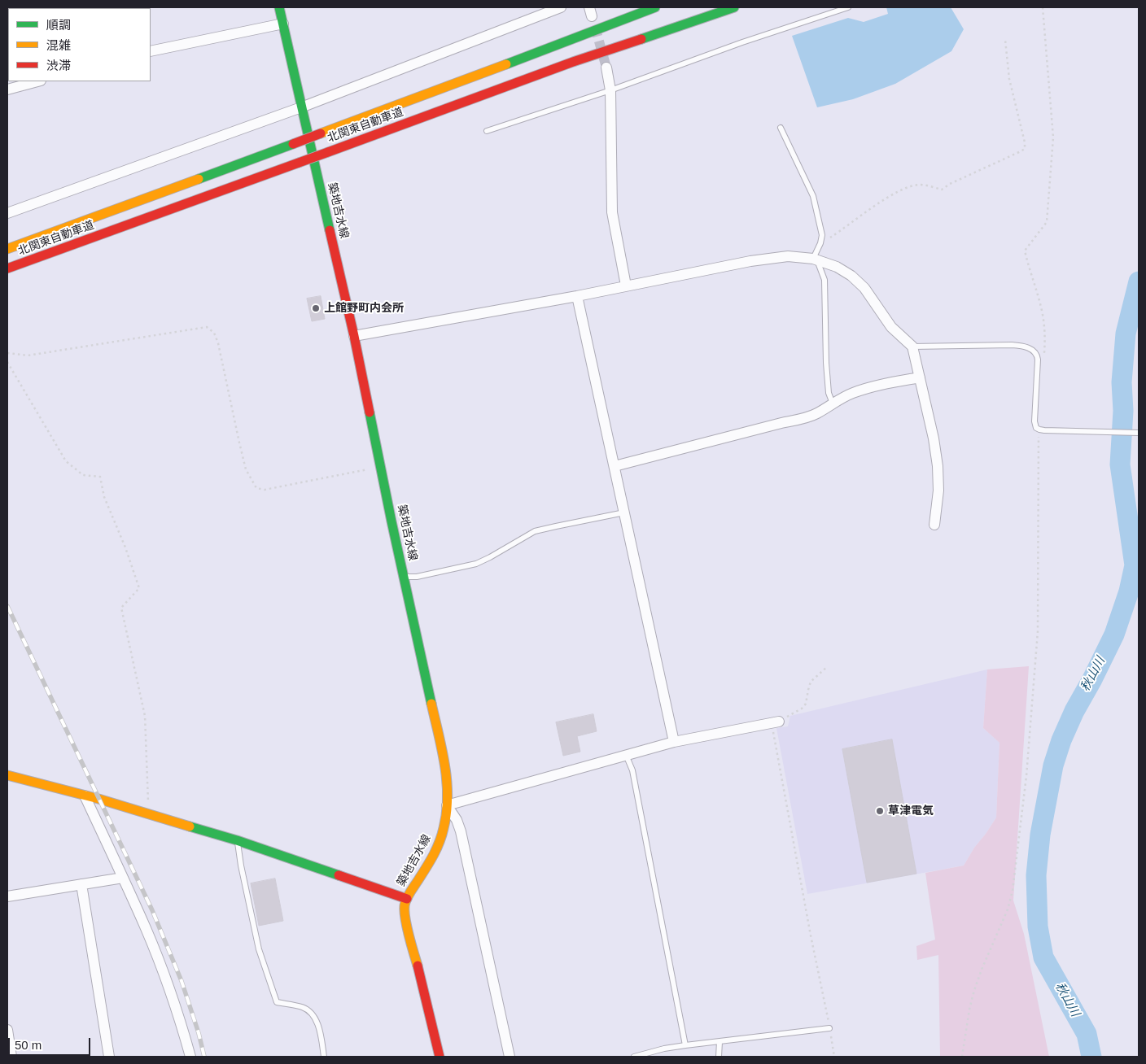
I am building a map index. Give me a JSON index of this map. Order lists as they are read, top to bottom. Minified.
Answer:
{"streets":{"main road":["北関東自動車道","築地吉水線"]},"water":["秋山川"],"places":["上館野町内会所","草津電気"],"legend":["順調","混雑","渋滞"],"scale_bar":"50 m"}
